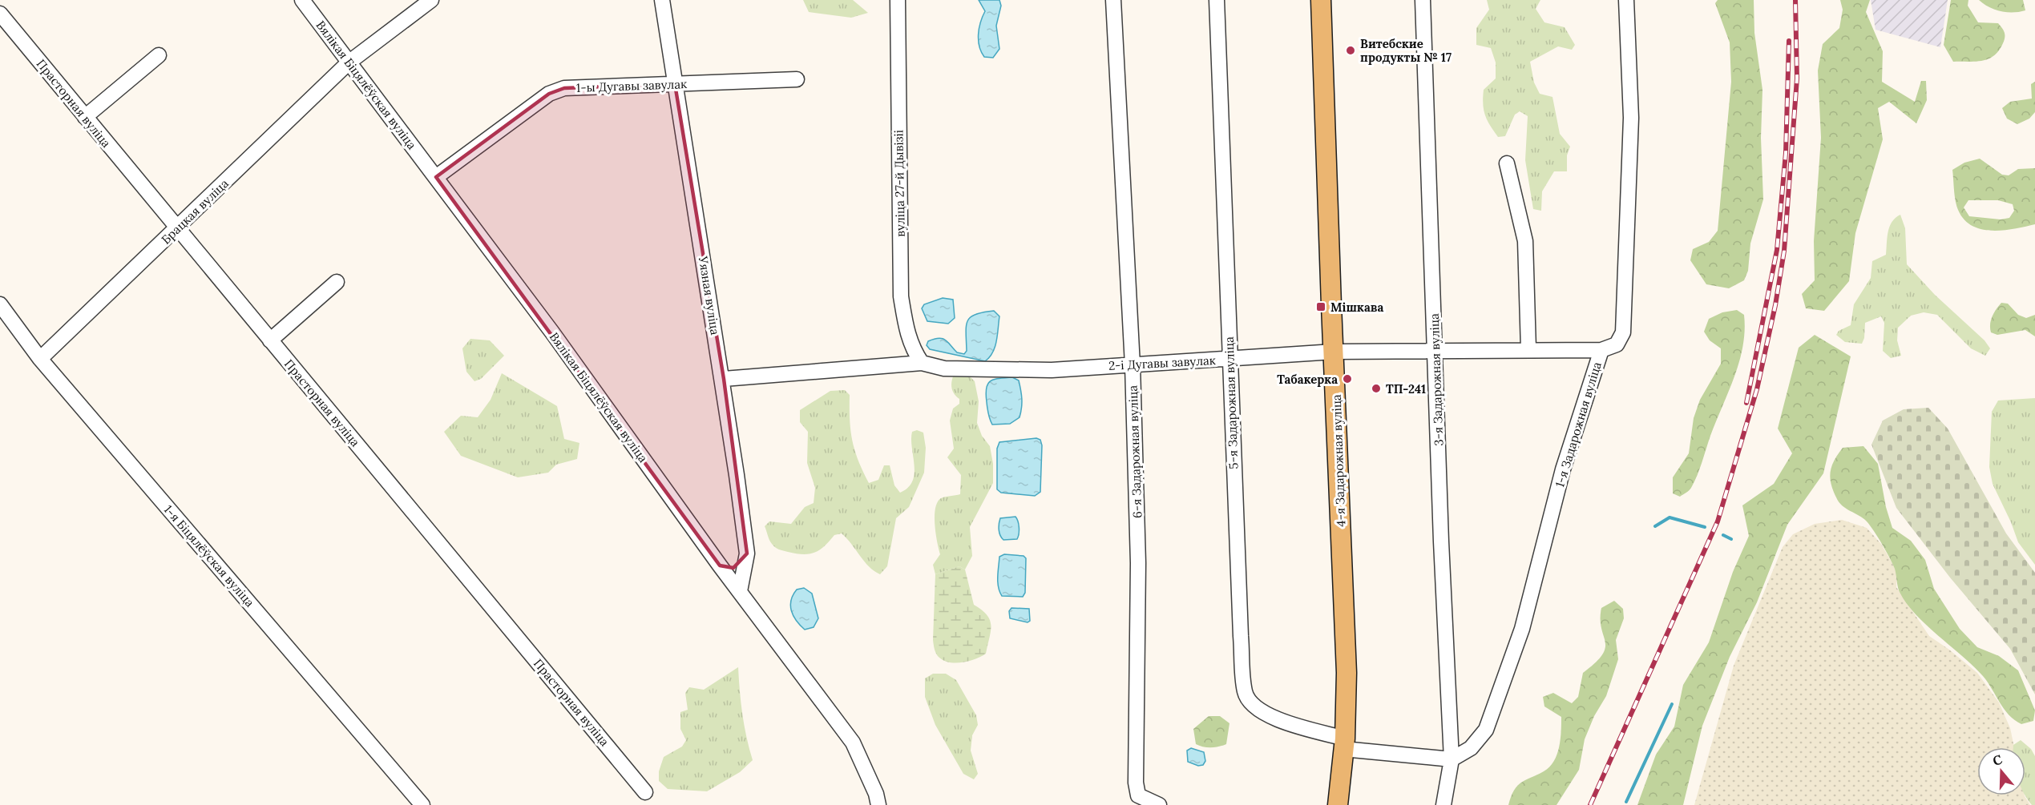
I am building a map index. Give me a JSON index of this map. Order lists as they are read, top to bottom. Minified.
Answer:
{"streets":{"main road":["4-я Задарожная вуліца"],"street":["Вялікая Біцялёўская вуліца","1-ы Дугавы завулак","Прасторная вуліца","вуліца 27-й Дывізіі","Брацкая вуліца","Уязная вуліца","2-і Дугавы завулак","3-я Задарожная вуліца","5-я Задарожная вуліца","1-я Задарожная вуліца","6-я Задарожная вуліца","1-я Біцялёўская вуліца"]},"crossings":[["Вялікая Біцялёўская вуліца","1-ы Дугавы завулак"],["Вялікая Біцялёўская вуліца","Брацкая вуліца"],["Вялікая Біцялёўская вуліца","Уязная вуліца"],["1-ы Дугавы завулак","Уязная вуліца"],["Прасторная вуліца","Брацкая вуліца"],["вуліца 27-й Дывізіі","2-і Дугавы завулак"],["Брацкая вуліца","1-я Біцялёўская вуліца"],["Уязная вуліца","2-і Дугавы завулак"],["2-і Дугавы завулак","3-я Задарожная вуліца"],["2-і Дугавы завулак","5-я Задарожная вуліца"],["2-і Дугавы завулак","1-я Задарожная вуліца"],["2-і Дугавы завулак","6-я Задарожная вуліца"],["2-і Дугавы завулак","4-я Задарожная вуліца"],["3-я Задарожная вуліца","5-я Задарожная вуліца"],["3-я Задарожная вуліца","1-я Задарожная вуліца"],["5-я Задарожная вуліца","1-я Задарожная вуліца"],["5-я Задарожная вуліца","4-я Задарожная вуліца"]],"places":{"other":["Витебские продукты № 17","Табакерка","ТП-241"],"transit":["Мішкава"]},"north":"top"}
